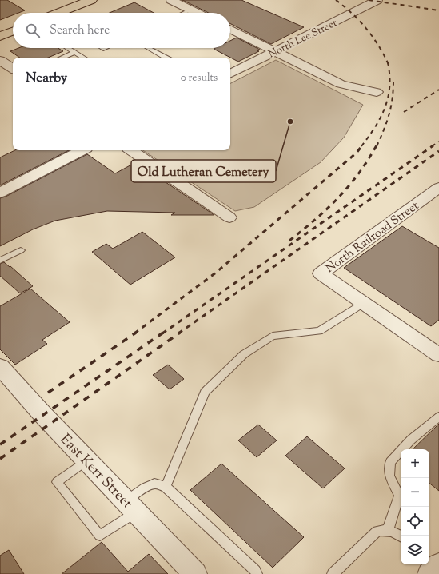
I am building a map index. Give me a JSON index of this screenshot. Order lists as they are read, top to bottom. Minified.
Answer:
{"streets":{"street":["North Lee Street","North Railroad Street","East Kerr Street"]},"places":["Old Lutheran Cemetery"],"page":{"search":"Search here","heading":["Nearby","0 results"],"map_buttons":["+","−"]}}
